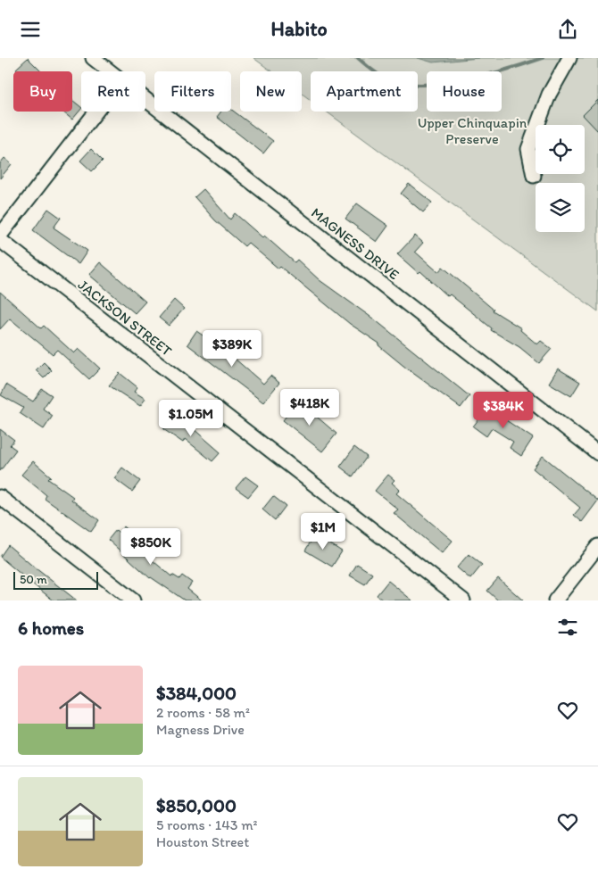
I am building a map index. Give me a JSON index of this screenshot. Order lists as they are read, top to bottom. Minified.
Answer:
{"streets":{"street":["MAGNESS DRIVE","JACKSON STREET"]},"parks":["Upper Chinquapin Preserve"],"scale_bar":"50 m","page":{"header":"Habito","chip":["Buy","Rent","Filters","New","Apartment","House"],"price":["$389K","$418K","$384K","$1.05M","$1M","$850K"],"scale":"50 m","heading":"6 homes","list":[{"name":"$384,000","note":"2 rooms · 58 m² · Magness Drive"},{"name":"$850,000","note":"5 rooms · 143 m² · Houston Street"}]}}
